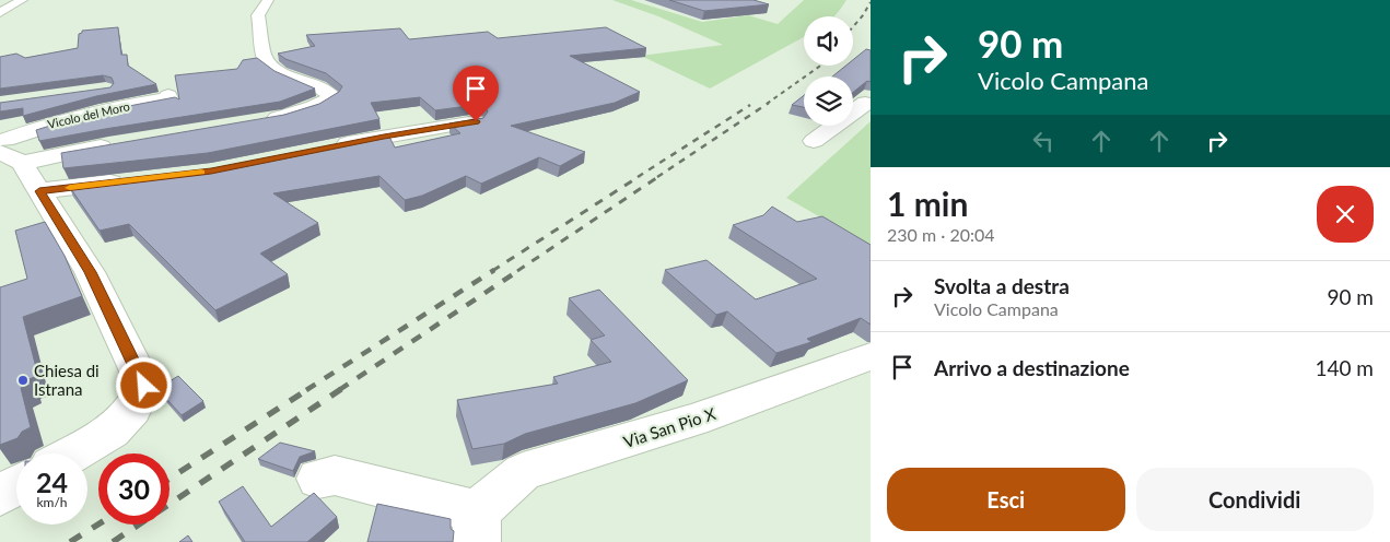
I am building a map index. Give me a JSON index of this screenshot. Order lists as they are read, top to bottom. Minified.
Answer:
{"streets":{"street":["Vicolo del Moro","Via San Pio X"]},"places":["Chiesa di Istrana"],"page":{"turn":["90 m","Vicolo Campana"],"heading":["1 min","230 m · 20:04"],"list":[{"name":"Svolta a destra","note":"Vicolo Campana","value":"90 m"},{"name":"Arrivo a destinazione","value":"140 m"}],"speed":"24 km/h","limit":"30","buttons":["Esci","Condividi"]}}
